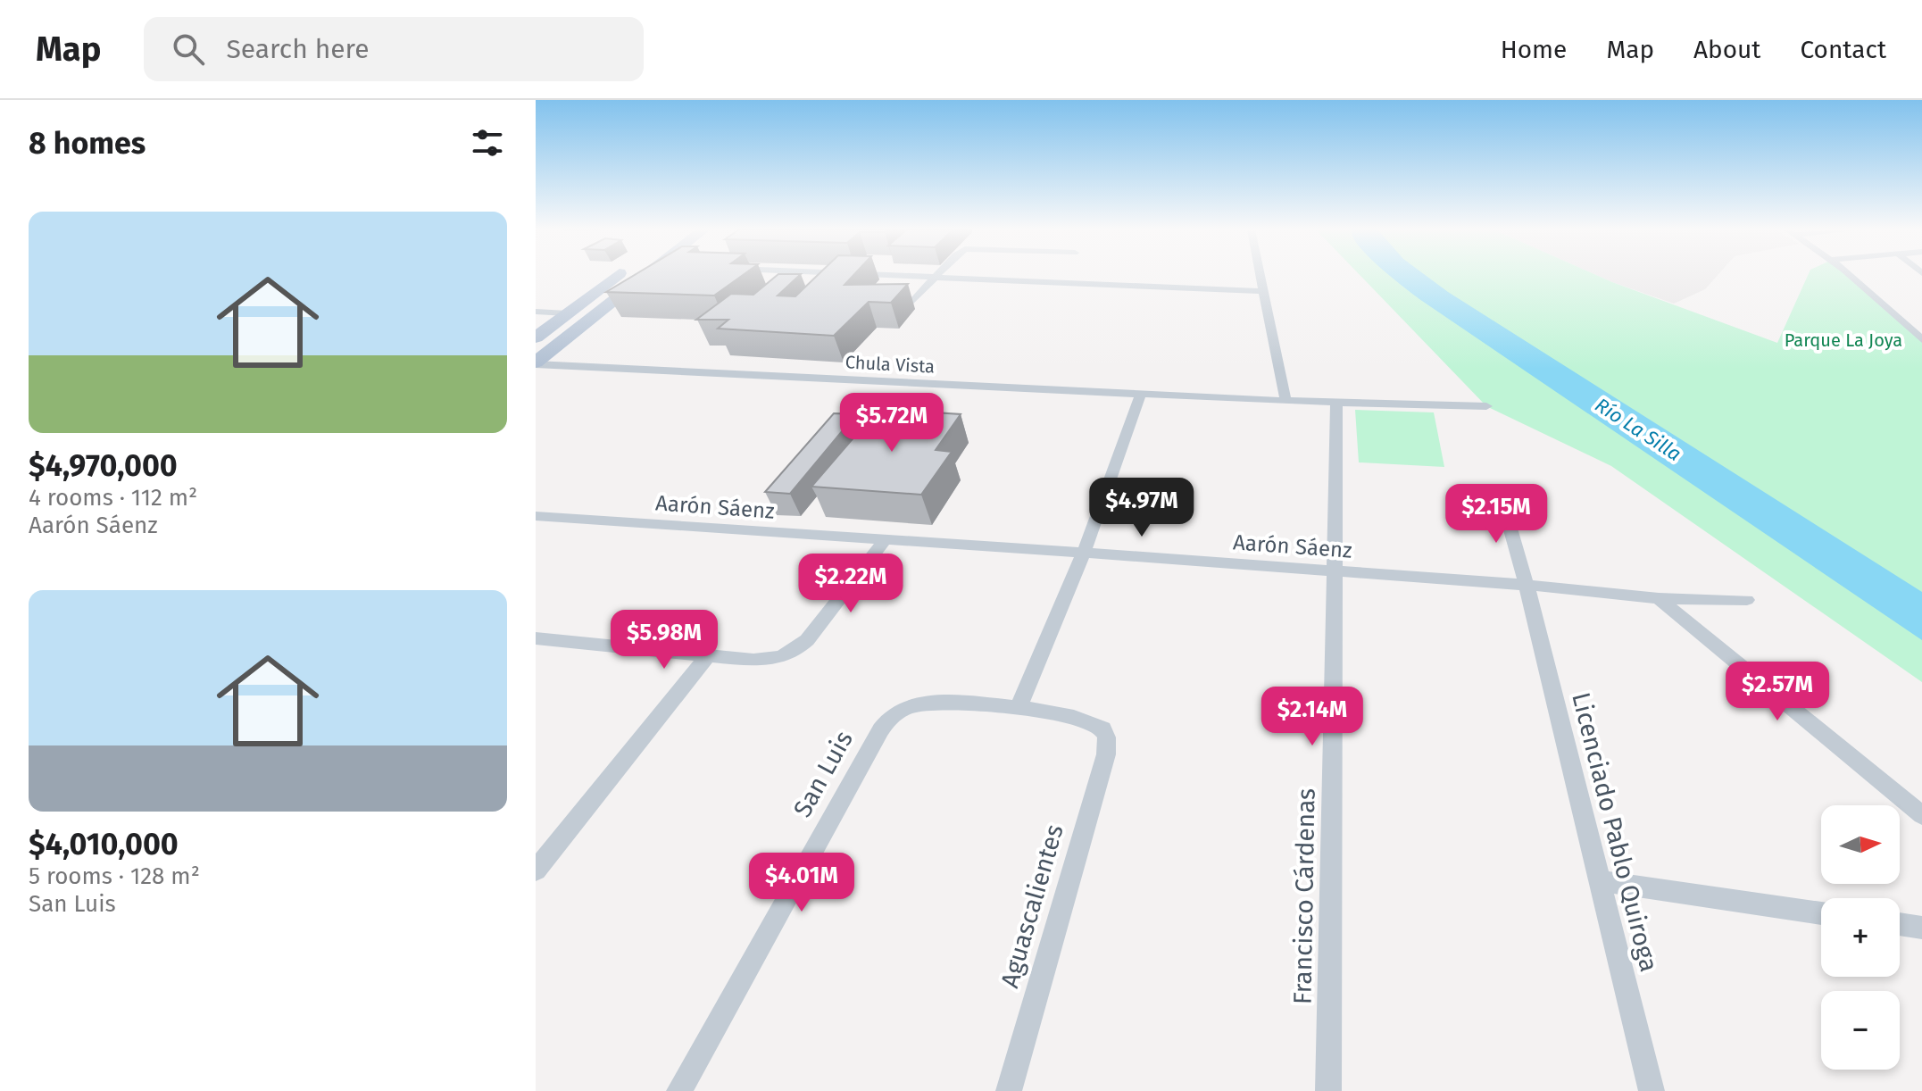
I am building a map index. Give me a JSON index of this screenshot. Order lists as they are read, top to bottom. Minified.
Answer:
{"streets":{"street":["Chula Vista","Aarón Sáenz","San Luis","Licenciado Pablo Quiroga","Francisco Cárdenas","Aguascalientes"]},"crossings":[["Aarón Sáenz","Licenciado Pablo Quiroga"],["Aarón Sáenz","Francisco Cárdenas"],["San Luis","Aguascalientes"]],"water":["Río La Silla"],"parks":["Parque La Joya"],"north":"right","page":{"header":"Map","search":"Search here","nav":["Home","Map","About","Contact"],"heading":"8 homes","list":[{"name":"$4,970,000","note":"4 rooms · 112 m² · Aarón Sáenz"},{"name":"$4,010,000","note":"5 rooms · 128 m² · San Luis"}],"price":["$5.72M","$4.97M","$2.15M","$2.22M","$5.98M","$2.57M","$2.14M","$4.01M"],"map_buttons":["+","−"]}}
